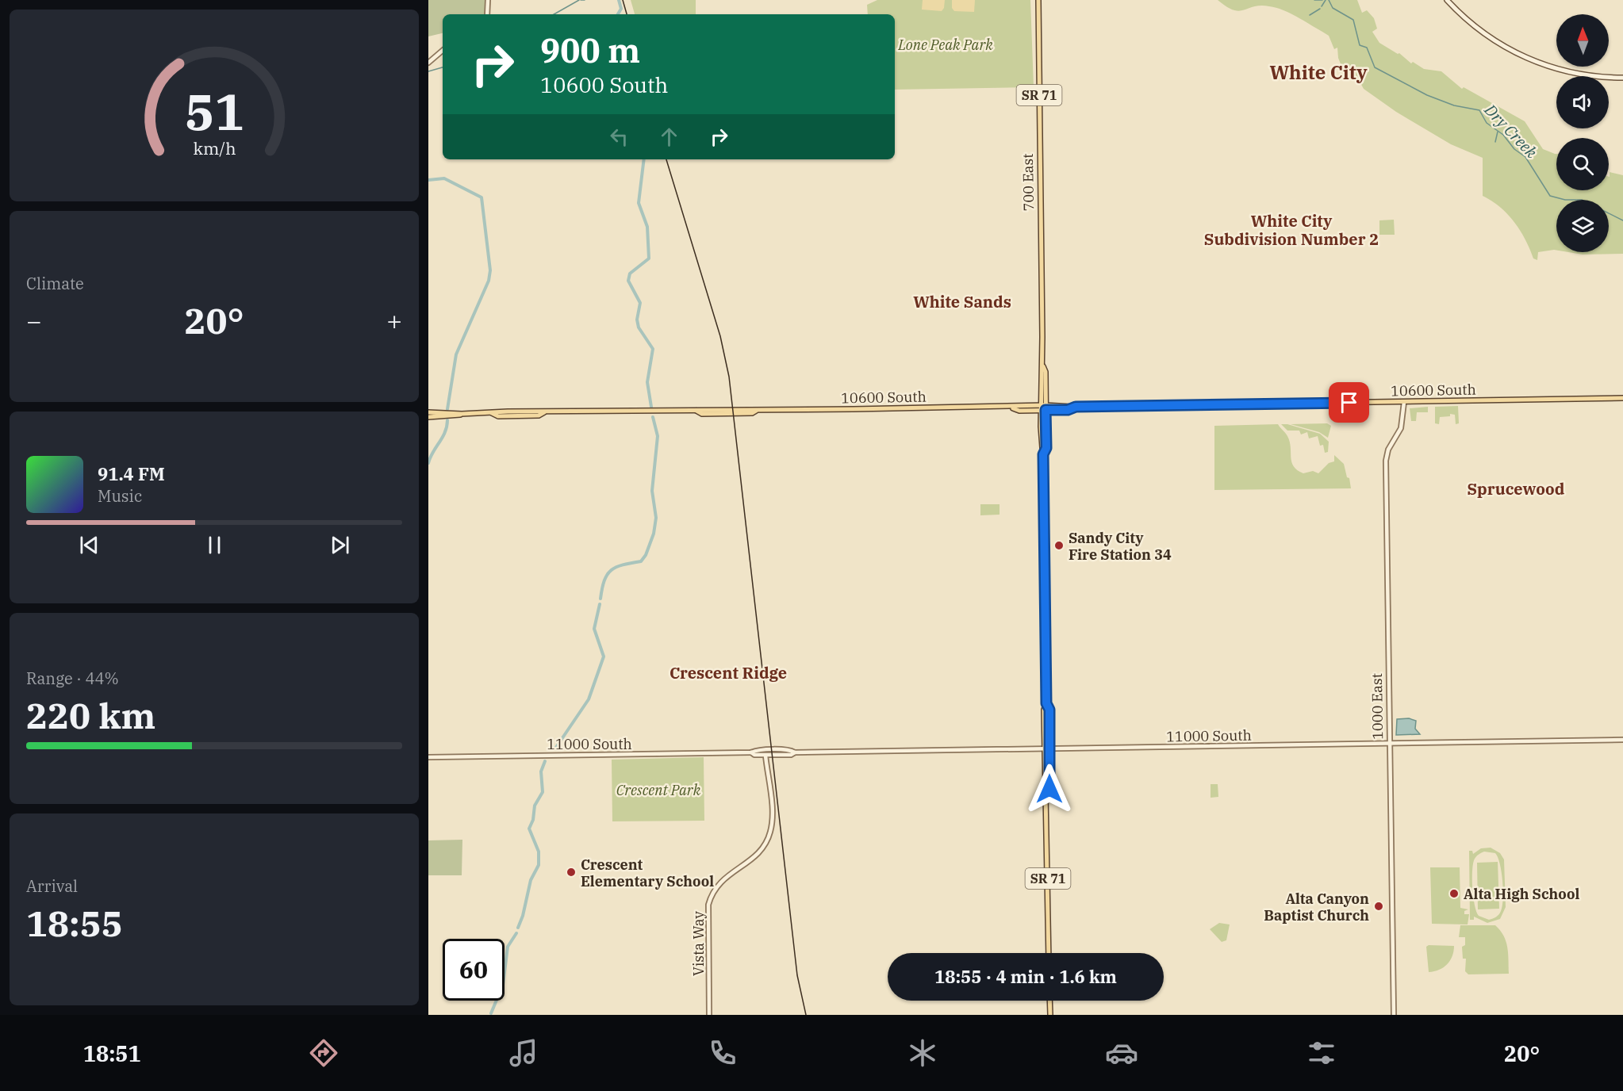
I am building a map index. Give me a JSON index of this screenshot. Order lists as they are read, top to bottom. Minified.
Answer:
{"streets":{"main road":["SR 71","700 East","10600 South"],"street":["1000 East","11000 South","Vista Way"]},"crossings":[["700 East","10600 South"],["700 East","11000 South"],["10600 South","1000 East"],["1000 East","11000 South"],["11000 South","Vista Way"]],"districts":["White City","White City Subdivision Number 2","White Sands","Sprucewood","Crescent Ridge"],"water":["Dry Creek"],"parks":["Lone Peak Park","Crescent Park"],"places":["Sandy City Fire Station 34","Crescent Elementary School","Alta High School","Alta Canyon Baptist Church"],"north":"top","page":{"turn":["900 m","10600 South"],"tile":["Climate",["Range · 44%","220 km"],["Arrival","18:55"]],"heat":["−","20°","+"],"song":["91.4 FM","Music"],"limit":"60","trip":"18:55 · 4 min · 1.6 km","tabs":["18:51","20°"],"gauge":["51","km/h"]}}
